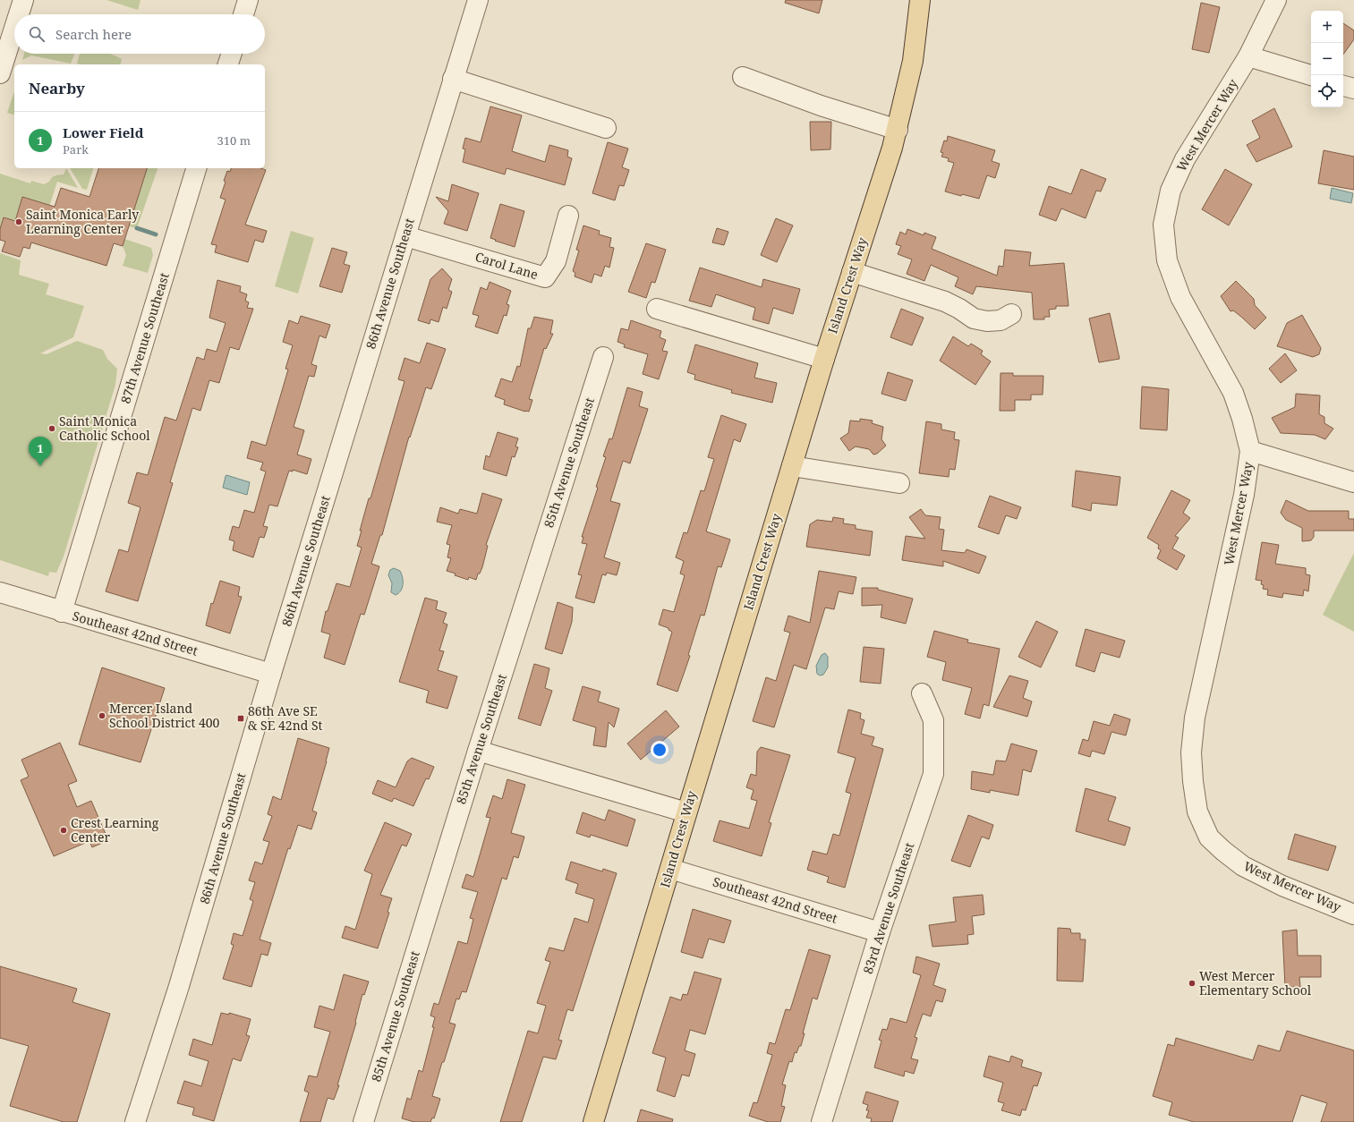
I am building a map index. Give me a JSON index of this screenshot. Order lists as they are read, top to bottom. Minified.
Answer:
{"streets":{"main road":["Island Crest Way"],"street":["West Mercer Way","Carol Lane","86th Avenue Southeast","87th Avenue Southeast","85th Avenue Southeast","Southeast 42nd Street","83rd Avenue Southeast"]},"crossings":[["Carol Lane","86th Avenue Southeast"],["86th Avenue Southeast","Southeast 42nd Street"],["Island Crest Way","Southeast 42nd Street"],["87th Avenue Southeast","Southeast 42nd Street"],["Southeast 42nd Street","83rd Avenue Southeast"]],"places":{"other":["Saint Monica Early Learning Center","Saint Monica Catholic School","Mercer Island School District 400","Crest Learning Center","West Mercer Elementary School"],"transit":["86th Ave SE & SE 42nd St"]},"page":{"map_buttons":["+","−"],"search":"Search here","heading":"Nearby","list":[{"mark":"1","name":"Lower Field","note":"Park","value":"310 m"}],"pins":"1"}}
